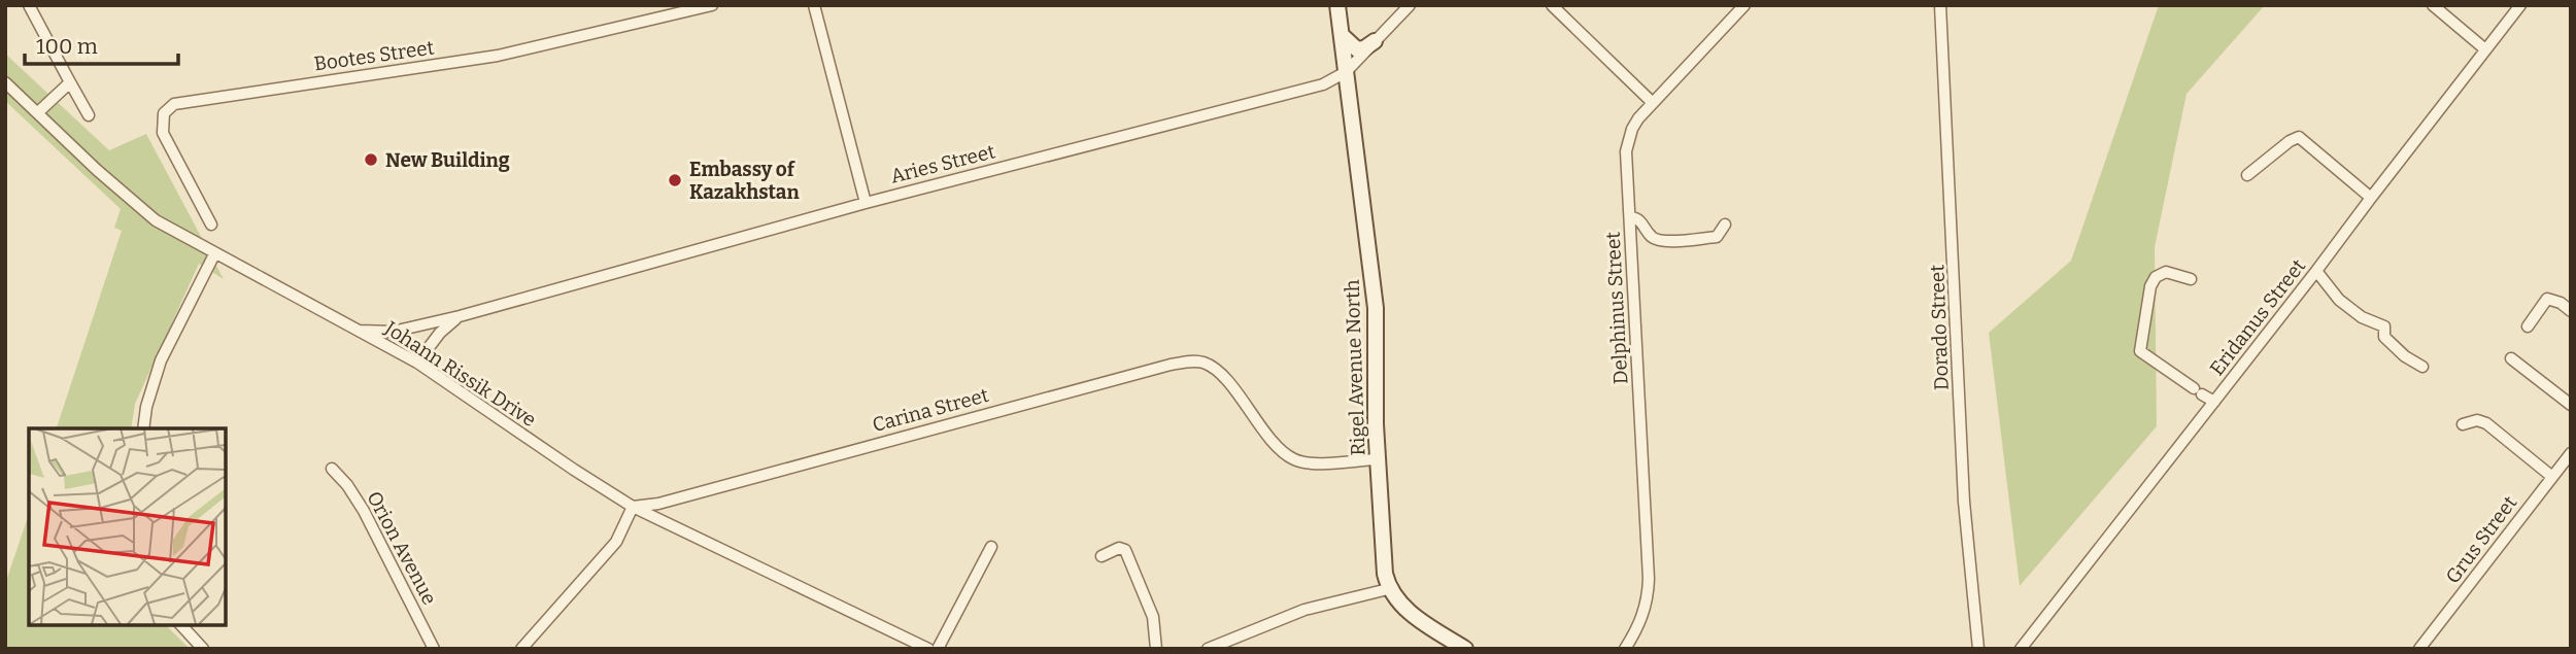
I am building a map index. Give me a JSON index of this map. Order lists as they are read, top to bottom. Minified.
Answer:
{"streets":{"main road":["Rigel Avenue North"],"street":["Bootes Street","Aries Street","Delphinus Street","Eridanus Street","Dorado Street","Johann Rissik Drive","Carina Street","Grus Street","Orion Avenue"]},"crossings":[["Aries Street","Rigel Avenue North"],["Aries Street","Johann Rissik Drive"],["Rigel Avenue North","Carina Street"],["Johann Rissik Drive","Carina Street"]],"places":["New Building","Embassy of Kazakhstan"],"scale_bar":"100 m"}
